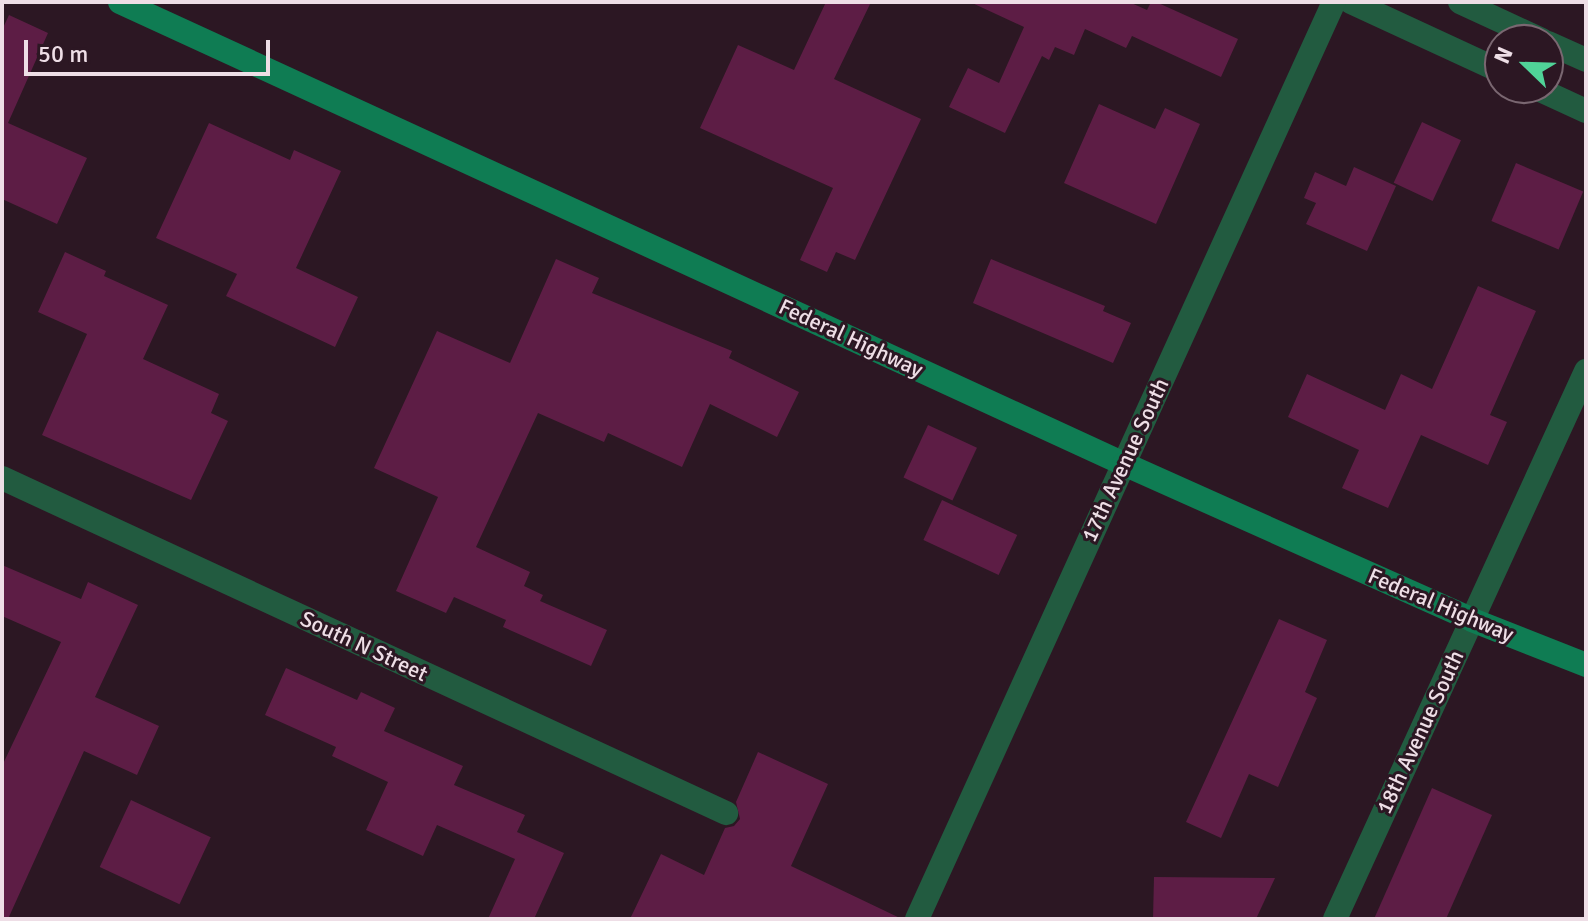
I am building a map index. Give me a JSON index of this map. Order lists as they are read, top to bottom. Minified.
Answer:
{"streets":{"main road":["Federal Highway"],"street":["17th Avenue South","South N Street","18th Avenue South"]},"crossings":[["Federal Highway","17th Avenue South"],["Federal Highway","18th Avenue South"]],"scale_bar":"50 m","north":"top left"}
